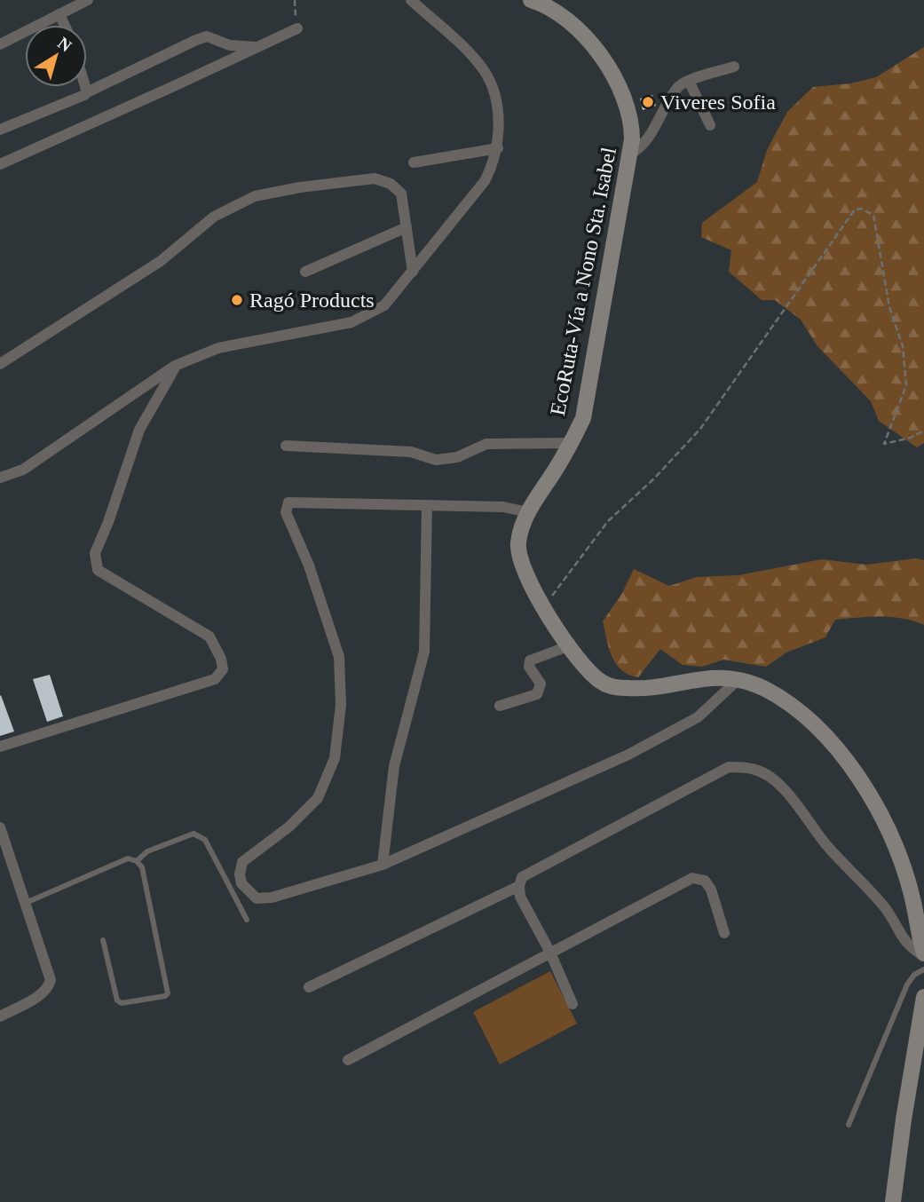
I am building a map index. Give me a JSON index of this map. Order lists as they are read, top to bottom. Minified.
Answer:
{"streets":{"main road":["EcoRuta-Vía a Nono Sta. Isabel"]},"places":["Viveres Sofia","Ragó Products"],"north":"top right"}
